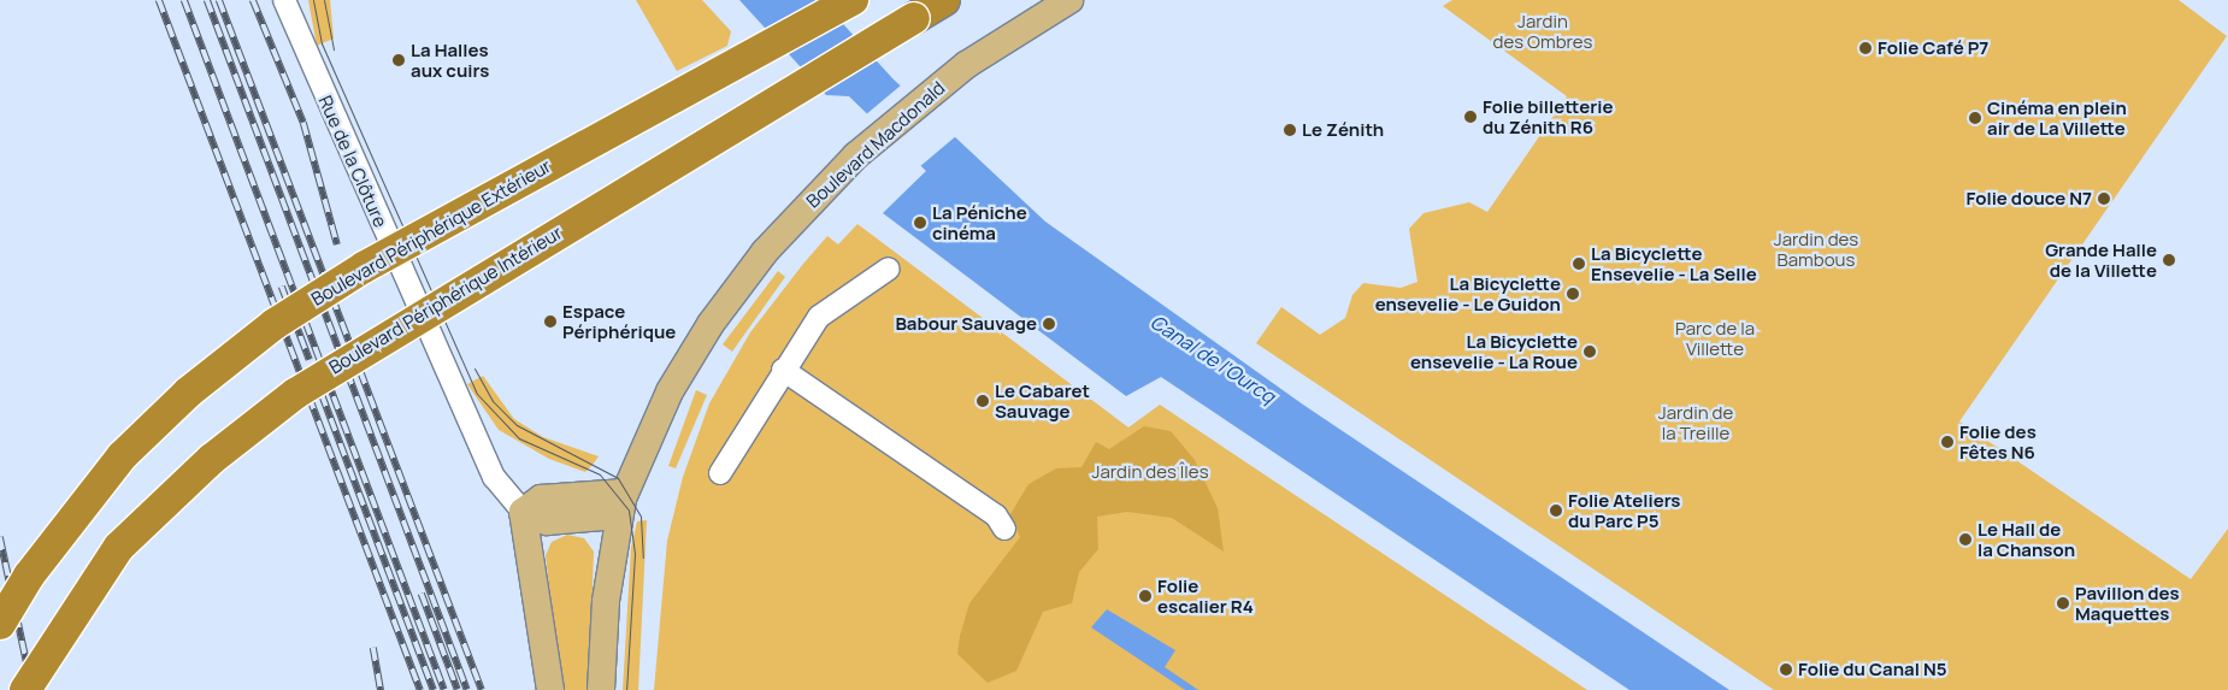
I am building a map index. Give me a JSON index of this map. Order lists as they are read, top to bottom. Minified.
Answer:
{"streets":{"highway":["Boulevard Périphérique Extérieur","Boulevard Périphérique Intérieur"],"main road":["Boulevard Macdonald"],"street":["Rue de la Clôture"]},"water":["Canal de l'Ourcq"],"parks":["Jardin des Ombres","Jardin des Bambous","Parc de la Villette","Jardin de la Treille","Jardin des Îles"],"places":["Folie Café P7","La Halles aux cuirs","Folie billetterie du Zénith R6","Cinéma en plein air de La Villette","Le Zénith","Folie douce N7","La Péniche cinéma","Grande Halle de la Villette","La Bicyclette Ensevelie - La Selle","La Bicyclette ensevelie - Le Guidon","Espace Périphérique","Babour Sauvage","La Bicyclette ensevelie - La Roue","Le Cabaret Sauvage","Folie des Fêtes N6","Folie Ateliers du Parc P5","Le Hall de la Chanson","Folie escalier R4","Pavillon des Maquettes","Folie du Canal N5"]}
